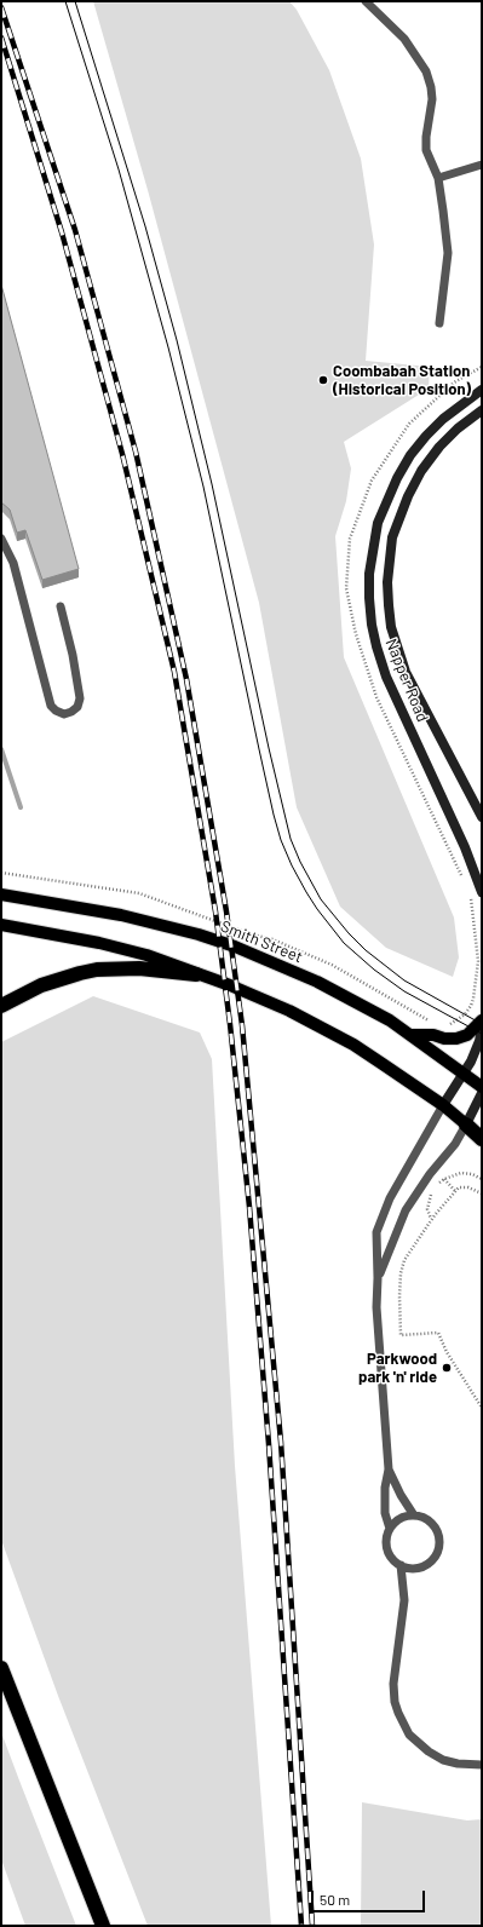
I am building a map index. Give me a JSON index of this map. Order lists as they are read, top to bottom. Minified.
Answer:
{"streets":{"main road":["Napper Road","Smith Street"]},"places":["Coombabah Station (Historical Position)","Parkwood park 'n' ride"],"scale_bar":"50 m"}
